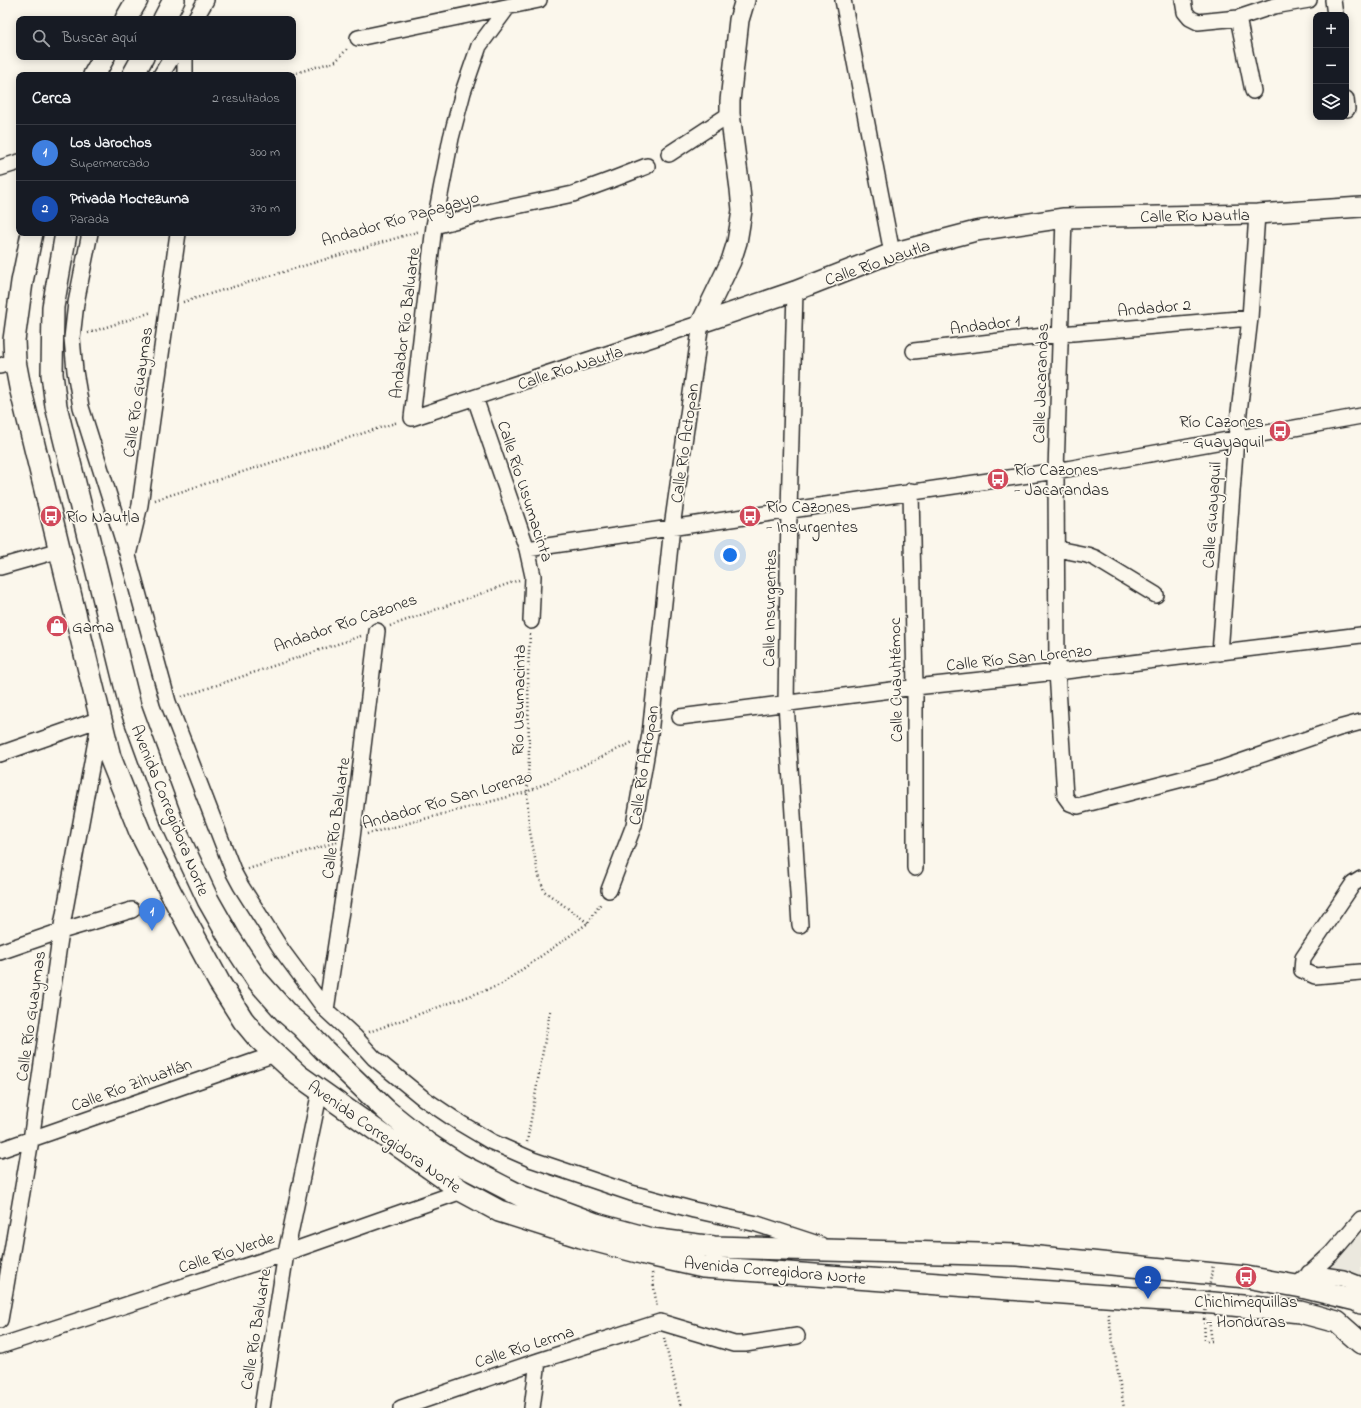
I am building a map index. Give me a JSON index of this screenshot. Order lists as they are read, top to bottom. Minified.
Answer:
{"streets":{"main road":["Avenida Corregidora Norte"],"street":["Calle Río Nautla","Andador Río Papagayo","Andador 2","Andador Río Baluarte","Andador 1","Calle Jacarandas","Calle Río Guaymas","Calle Río Actopan","Calle Río Usumacinta","Calle Guayaquil","Calle Insurgentes","Calle Río San Lorenzo","Calle Cuauhtémoc","Calle Río Baluarte","Calle Río Zihuatlán","Calle Río Verde","Calle Río Lerma"],"path":["Andador Río Cazones","Río Usumacinta","Andador Río San Lorenzo"]},"crossings":[["Calle Río Nautla","Andador Río Baluarte"],["Calle Río Nautla","Calle Jacarandas"],["Calle Río Nautla","Calle Río Actopan"],["Calle Río Nautla","Calle Río Usumacinta"],["Calle Río Nautla","Calle Guayaquil"],["Calle Río Nautla","Calle Insurgentes"],["Andador Río Papagayo","Andador Río Baluarte"],["Andador Río Papagayo","Calle Río Guaymas"],["Andador 2","Andador 1"],["Andador 2","Calle Jacarandas"],["Andador 2","Calle Guayaquil"],["Andador 1","Calle Jacarandas"],["Calle Jacarandas","Calle Río San Lorenzo"],["Calle Río Guaymas","Avenida Corregidora Norte"],["Calle Río Guaymas","Calle Río Zihuatlán"],["Calle Río Actopan","Andador Río San Lorenzo"],["Calle Río Usumacinta","Andador Río Cazones"],["Calle Río Usumacinta","Río Usumacinta"],["Calle Guayaquil","Calle Río San Lorenzo"],["Calle Insurgentes","Calle Río San Lorenzo"],["Andador Río Cazones","Calle Río Baluarte"],["Calle Río San Lorenzo","Calle Cuauhtémoc"],["Río Usumacinta","Andador Río San Lorenzo"],["Andador Río San Lorenzo","Calle Río Baluarte"],["Avenida Corregidora Norte","Calle Río Baluarte"],["Avenida Corregidora Norte","Calle Río Zihuatlán"],["Avenida Corregidora Norte","Calle Río Verde"],["Calle Río Baluarte","Calle Río Verde"]],"places":{"bus stop":["Río Cazones - Guayaquil","Río Cazones - Jacarandas","Río Nautla","Río Cazones - Insurgentes","Chichimequillas - Honduras"],"shop":["Gama"]},"page":{"map_buttons":["+","−"],"search":"Buscar aquí","heading":["Cerca","2 resultados"],"list":[{"mark":"1","name":"Los Jarochos","note":"Supermercado","value":"300 m"},{"mark":"2","name":"Privada Moctezuma","note":"Parada","value":"370 m"}],"pins":["1","2"]}}
